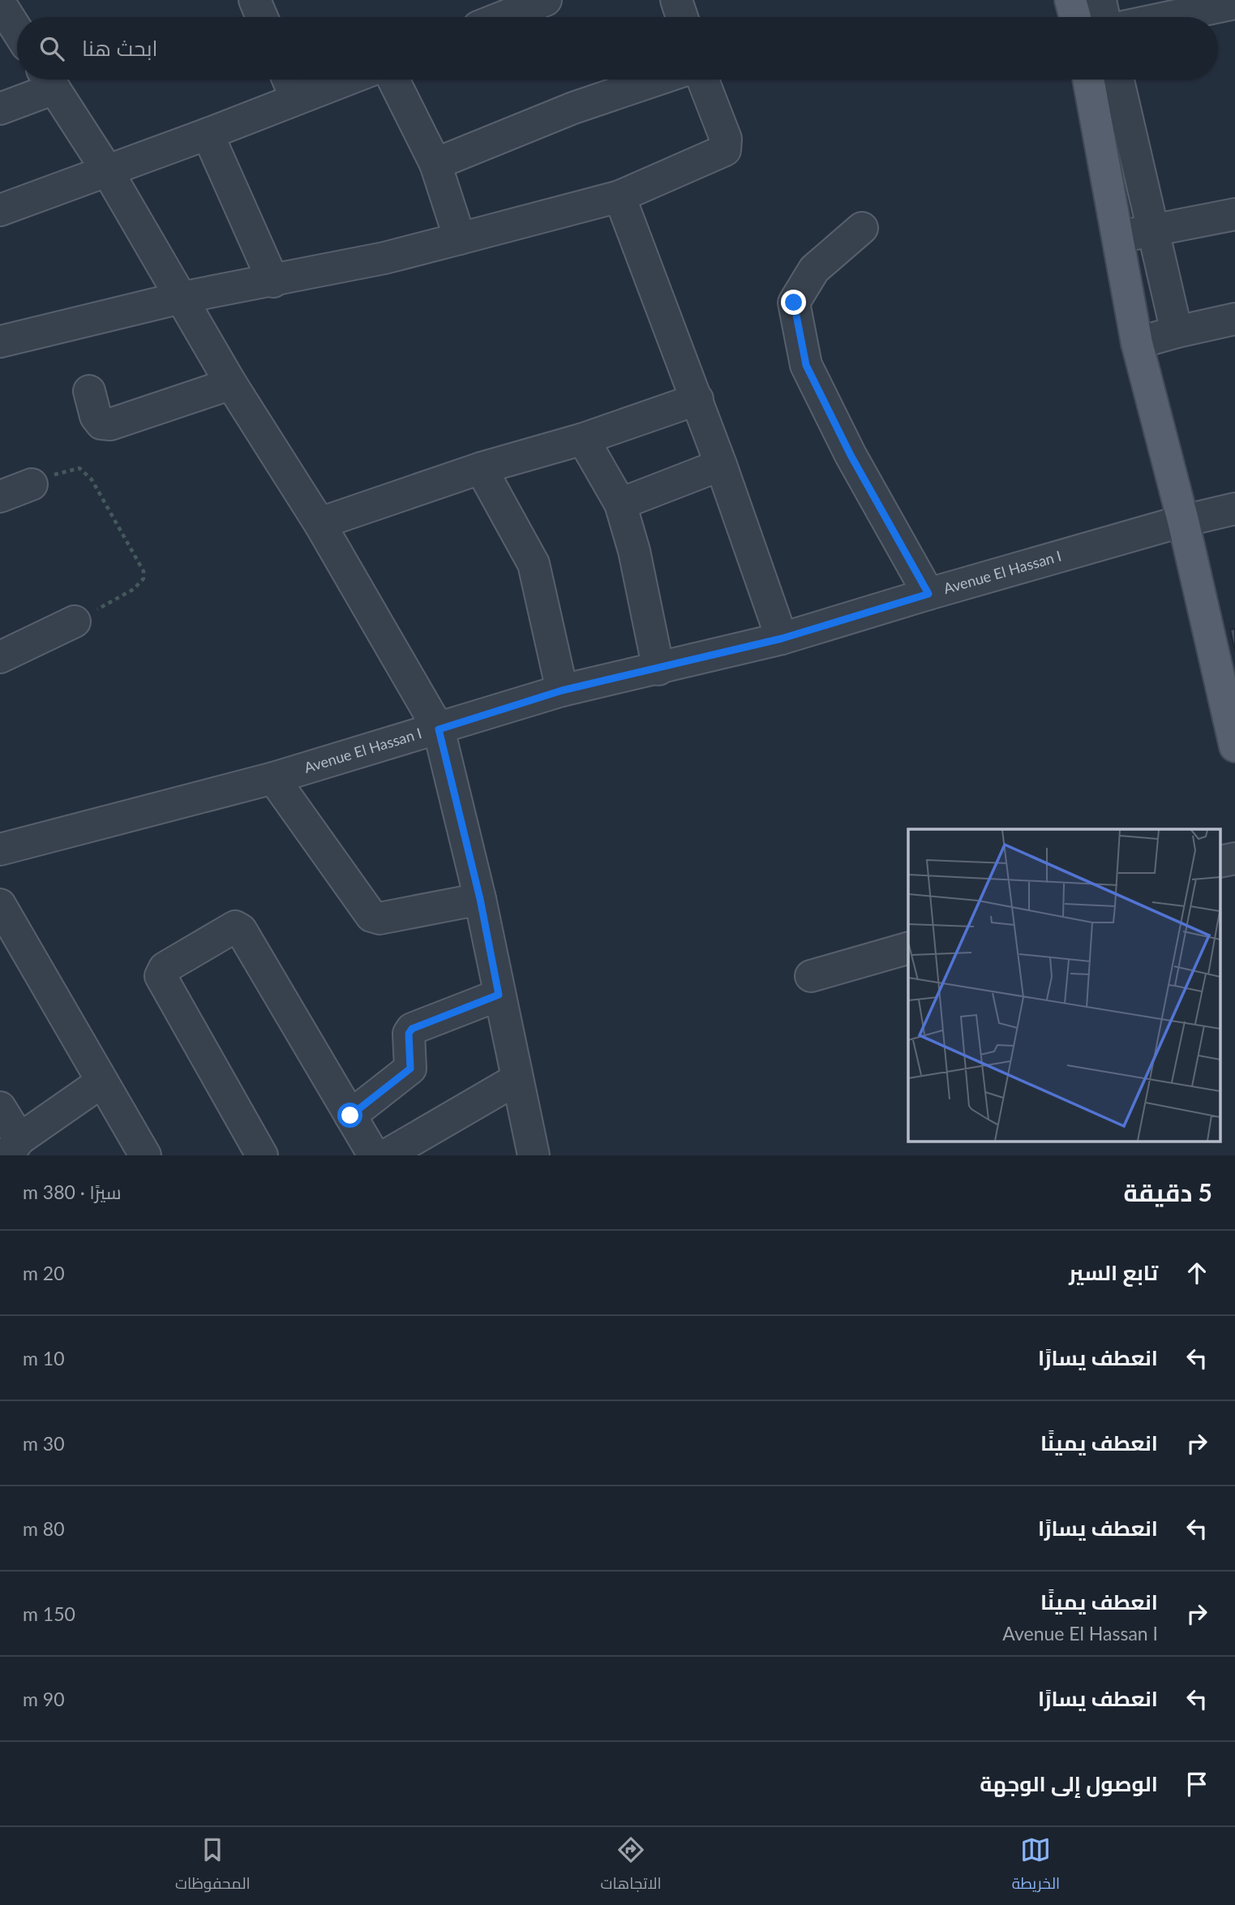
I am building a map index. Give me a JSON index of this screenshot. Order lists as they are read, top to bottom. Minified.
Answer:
{"streets":{"street":["Avenue El Hassan I"]},"page":{"search":"ابحث هنا","heading":["5 دقيقة","سيرًا · 380 m"],"list":[["تابع السير","20 m"],["انعطف يسارًا","10 m"],["انعطف يمينًا","30 m"],["انعطف يسارًا","80 m"],["انعطف يمينًا","Avenue El Hassan I","150 m"],["انعطف يسارًا","90 m"],"الوصول إلى الوجهة"],"nav":["الخريطة","الاتجاهات","المحفوظات"]}}
